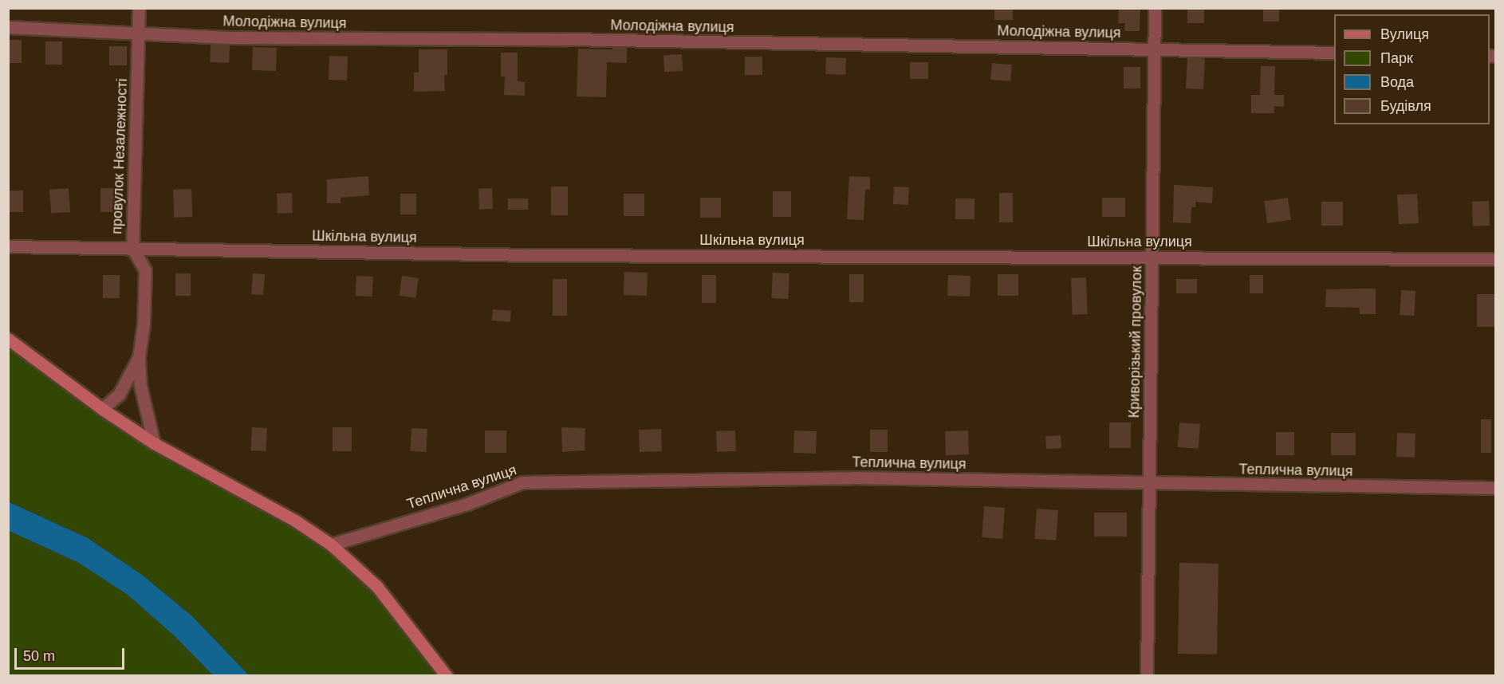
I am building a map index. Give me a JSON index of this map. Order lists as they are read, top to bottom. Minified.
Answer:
{"streets":{"street":["Молодіжна вулиця","провулок Незалежності","Шкільна вулиця","Криворізький провулок","Теплична вулиця"]},"crossings":[["Молодіжна вулиця","провулок Незалежності"],["Молодіжна вулиця","Криворізький провулок"],["провулок Незалежності","Шкільна вулиця"],["Шкільна вулиця","Криворізький провулок"],["Криворізький провулок","Теплична вулиця"]],"legend":["Вулиця","Парк","Вода","Будівля"],"scale_bar":"50 m"}
